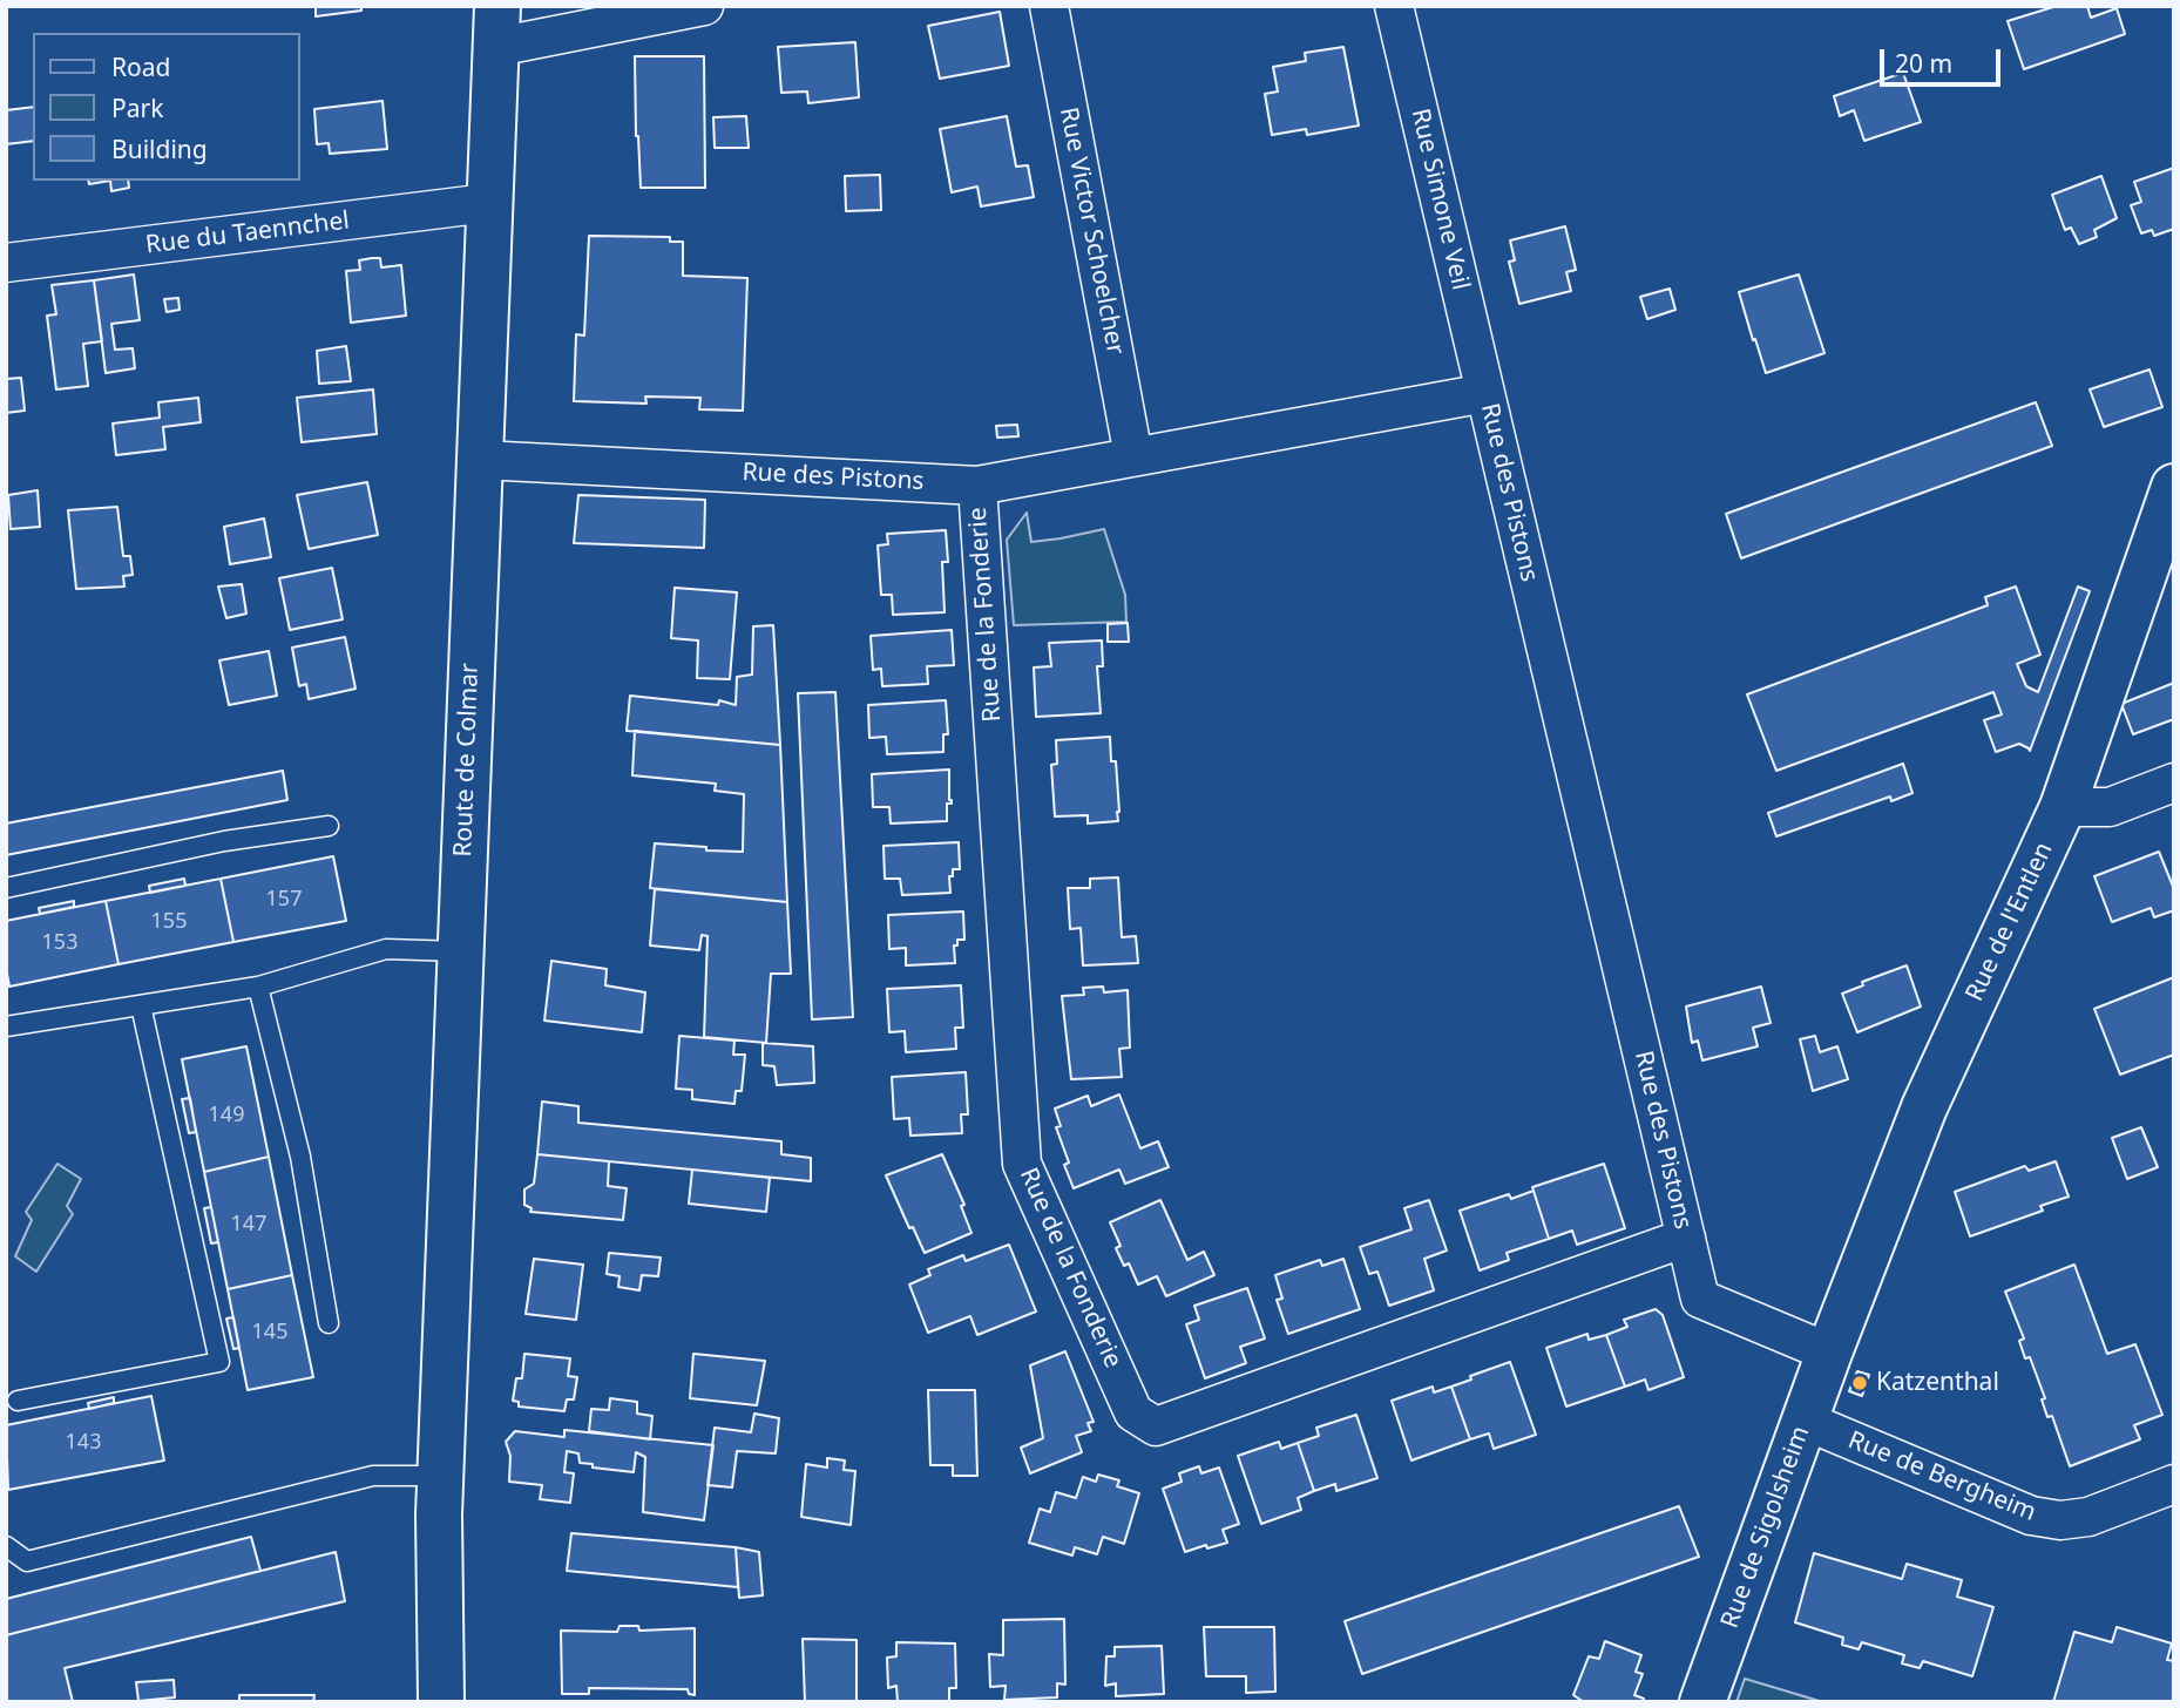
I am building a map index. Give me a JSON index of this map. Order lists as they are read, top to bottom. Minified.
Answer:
{"streets":{"main road":["Route de Colmar","Rue de l'Entlen","Rue de Sigolsheim"],"street":["Rue Simone Veil","Rue Victor Schoelcher","Rue du Taennchel","Rue des Pistons","Rue de la Fonderie","Rue de Bergheim"]},"crossings":[["Rue Simone Veil","Rue des Pistons"],["Rue Victor Schoelcher","Rue des Pistons"],["Rue du Taennchel","Route de Colmar"],["Rue des Pistons","Rue de la Fonderie"],["Rue des Pistons","Rue de l'Entlen"],["Rue des Pistons","Rue de Sigolsheim"],["Rue de l'Entlen","Rue de Sigolsheim"],["Rue de Bergheim","Rue de Sigolsheim"]],"places":["Katzenthal"],"house_numbers":["157","155","153","149","147","145","143"],"legend":["Road","Park","Building"],"scale_bar":"20 m"}
